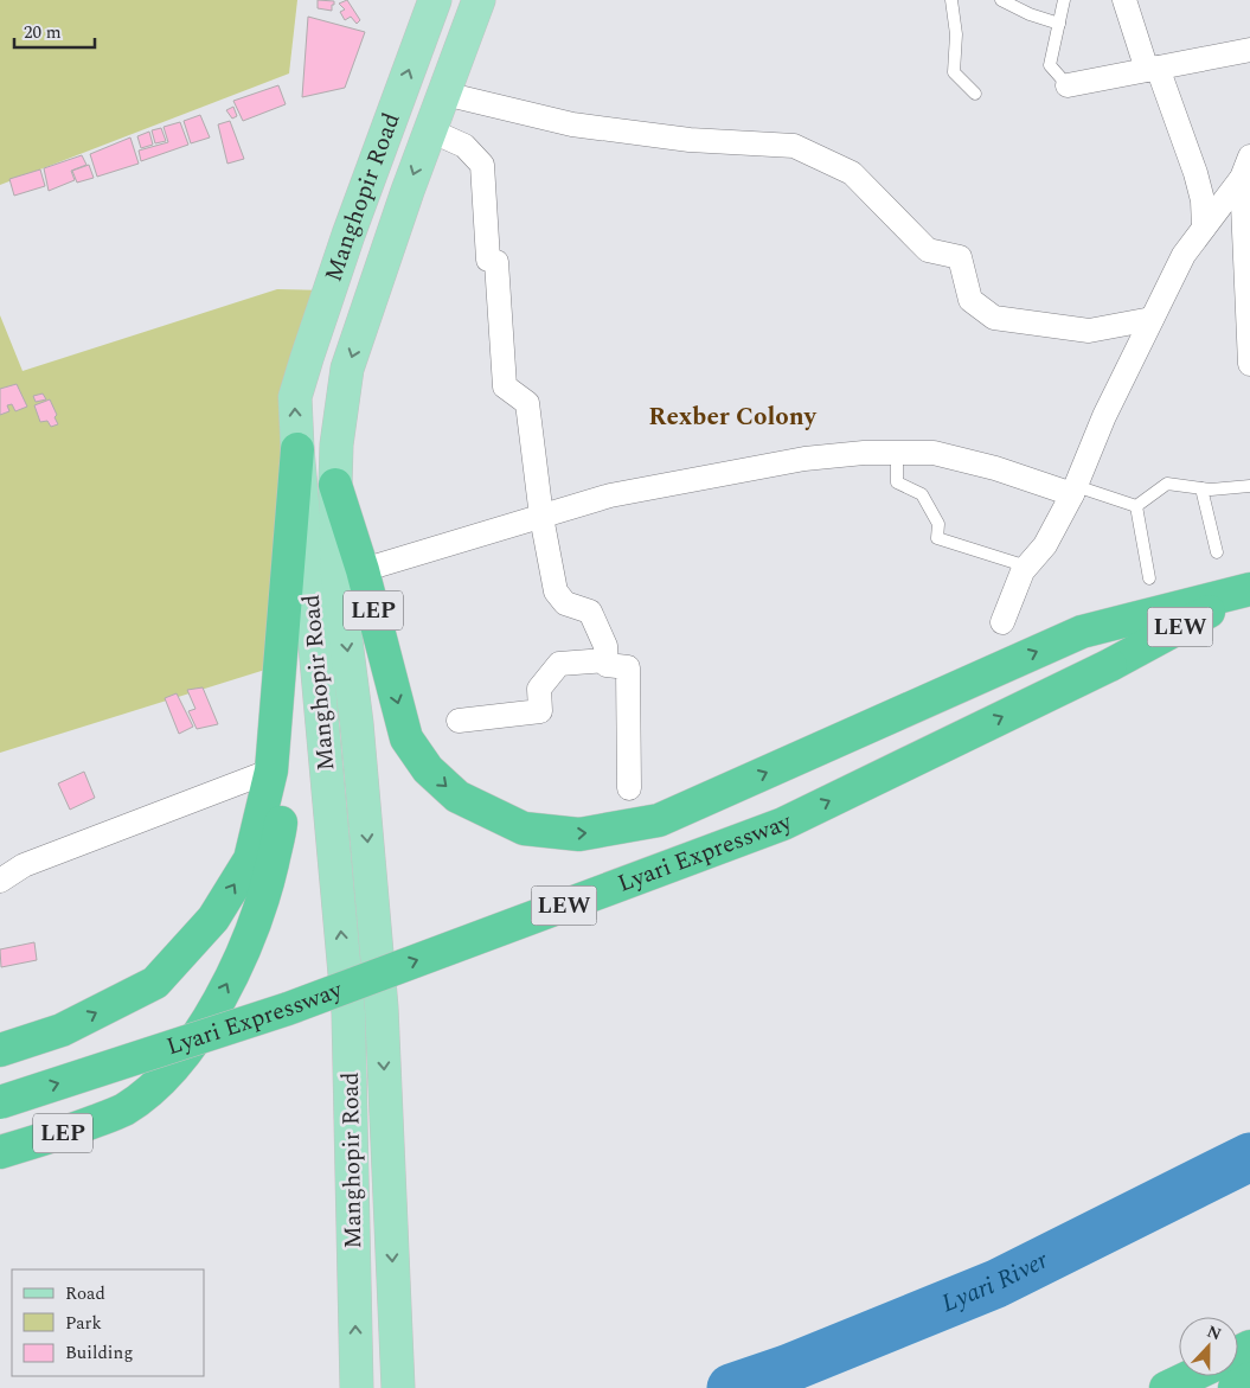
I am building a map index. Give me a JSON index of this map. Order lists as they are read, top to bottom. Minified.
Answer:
{"streets":{"highway":["LEP","LEW","Lyari Expressway"],"main road":["Manghopir Road"]},"crossings":[["Manghopir Road","LEP"],["LEP","LEW"],["LEW","Lyari Expressway"]],"districts":["Rexber Colony"],"water":["Lyari River"],"legend":["Road","Park","Building"],"scale_bar":"20 m","north":"top"}
